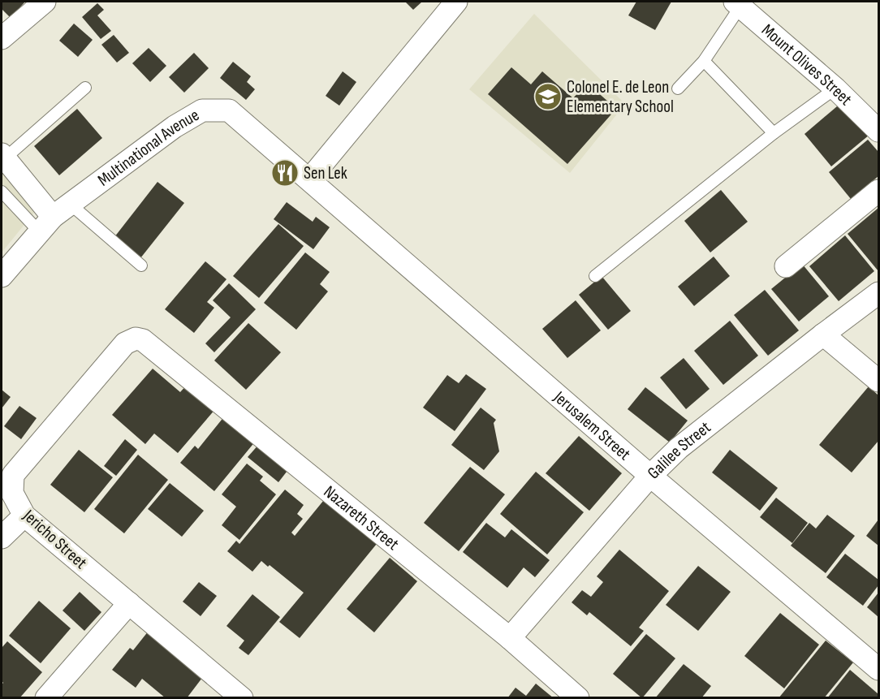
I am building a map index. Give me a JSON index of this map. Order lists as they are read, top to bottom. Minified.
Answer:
{"streets":{"street":["Mount Olives Street","Multinational Avenue","Jerusalem Street","Galilee Street","Nazareth Street","Jericho Street"]},"crossings":[["Multinational Avenue","Jerusalem Street"],["Jerusalem Street","Galilee Street"],["Galilee Street","Nazareth Street"],["Nazareth Street","Jericho Street"]],"places":{"school or university":["Colonel E. de Leon Elementary School"],"restaurant":["Sen Lek"]}}
